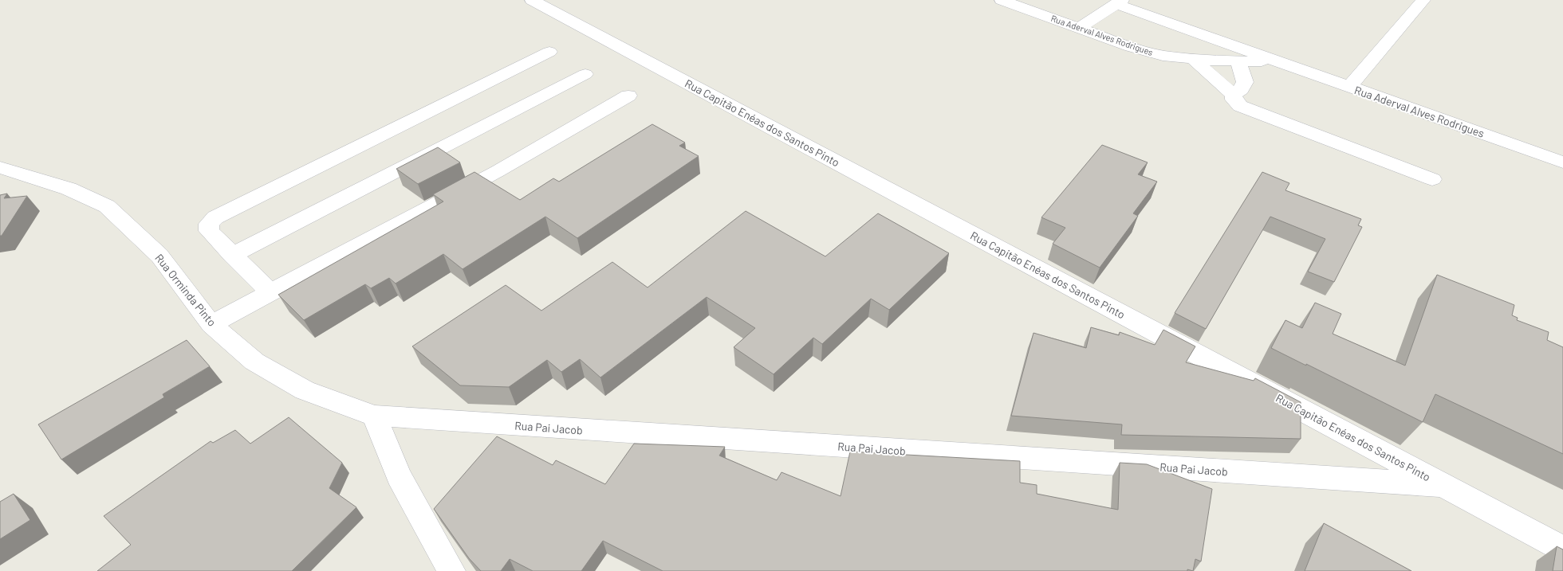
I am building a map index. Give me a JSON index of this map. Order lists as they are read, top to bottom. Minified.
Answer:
{"streets":{"street":["Rua Aderval Alves Rodrigues","Rua Capitão Enéas dos Santos Pinto","Rua Orminda Pinto","Rua Pai Jacob"]},"crossings":[["Rua Capitão Enéas dos Santos Pinto","Rua Pai Jacob"],["Rua Orminda Pinto","Rua Pai Jacob"]]}
